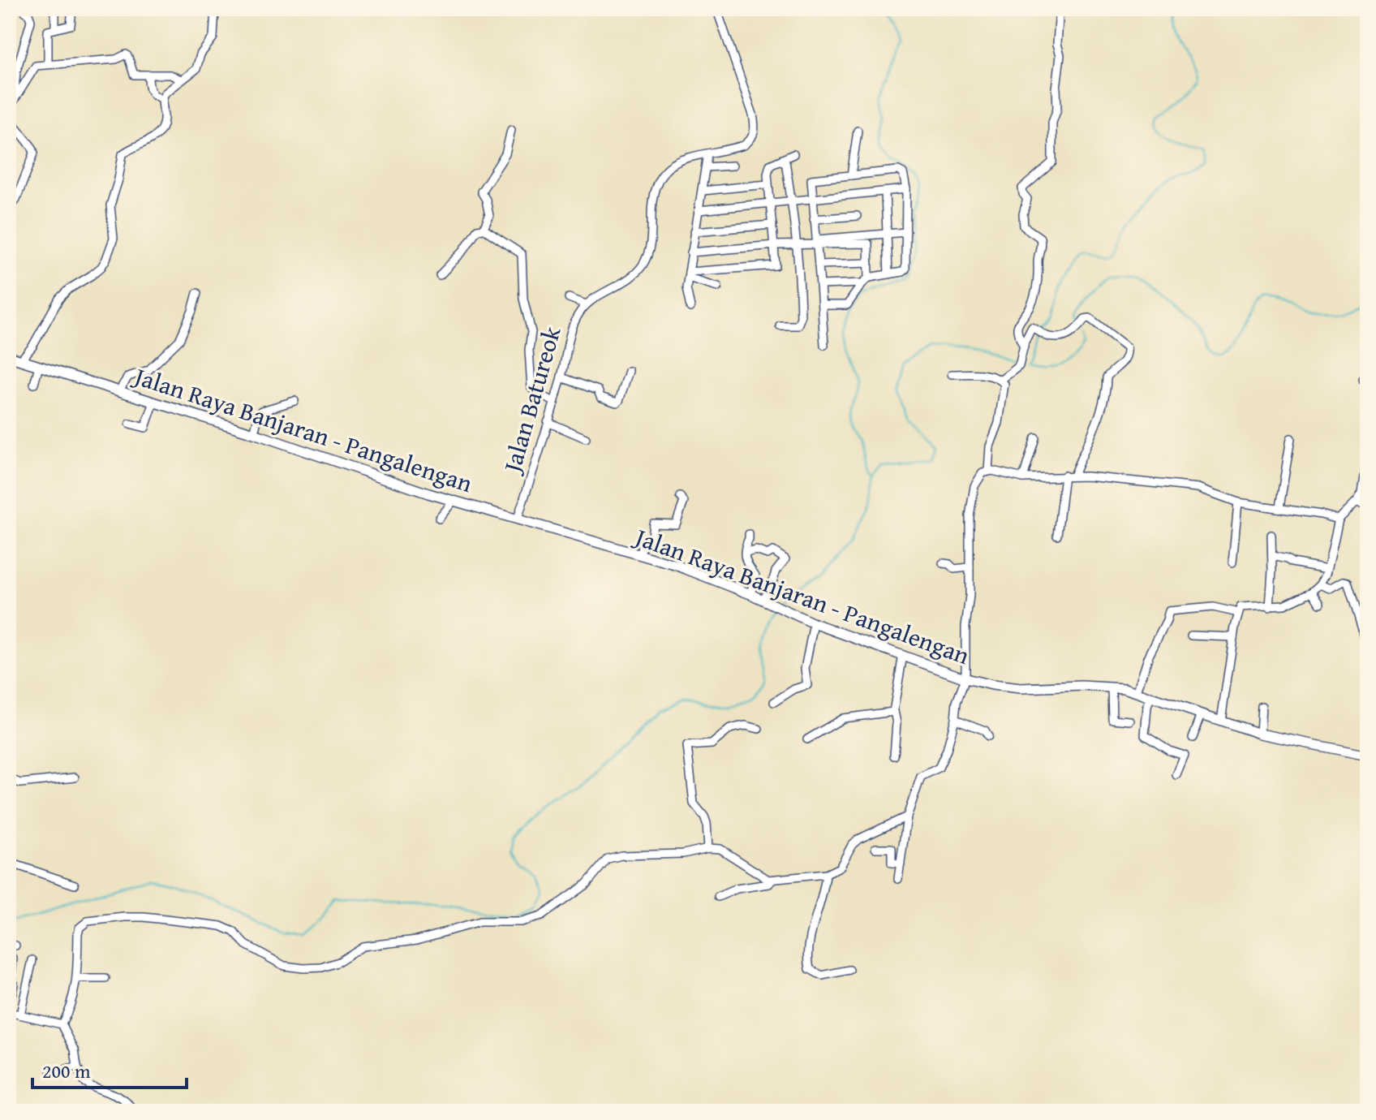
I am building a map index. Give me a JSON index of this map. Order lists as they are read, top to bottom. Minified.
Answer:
{"streets":{"main road":["Jalan Raya Banjaran - Pangalengan"],"street":["Jalan Batureok"]},"crossings":[["Jalan Batureok","Jalan Raya Banjaran - Pangalengan"]],"scale_bar":"200 m"}
